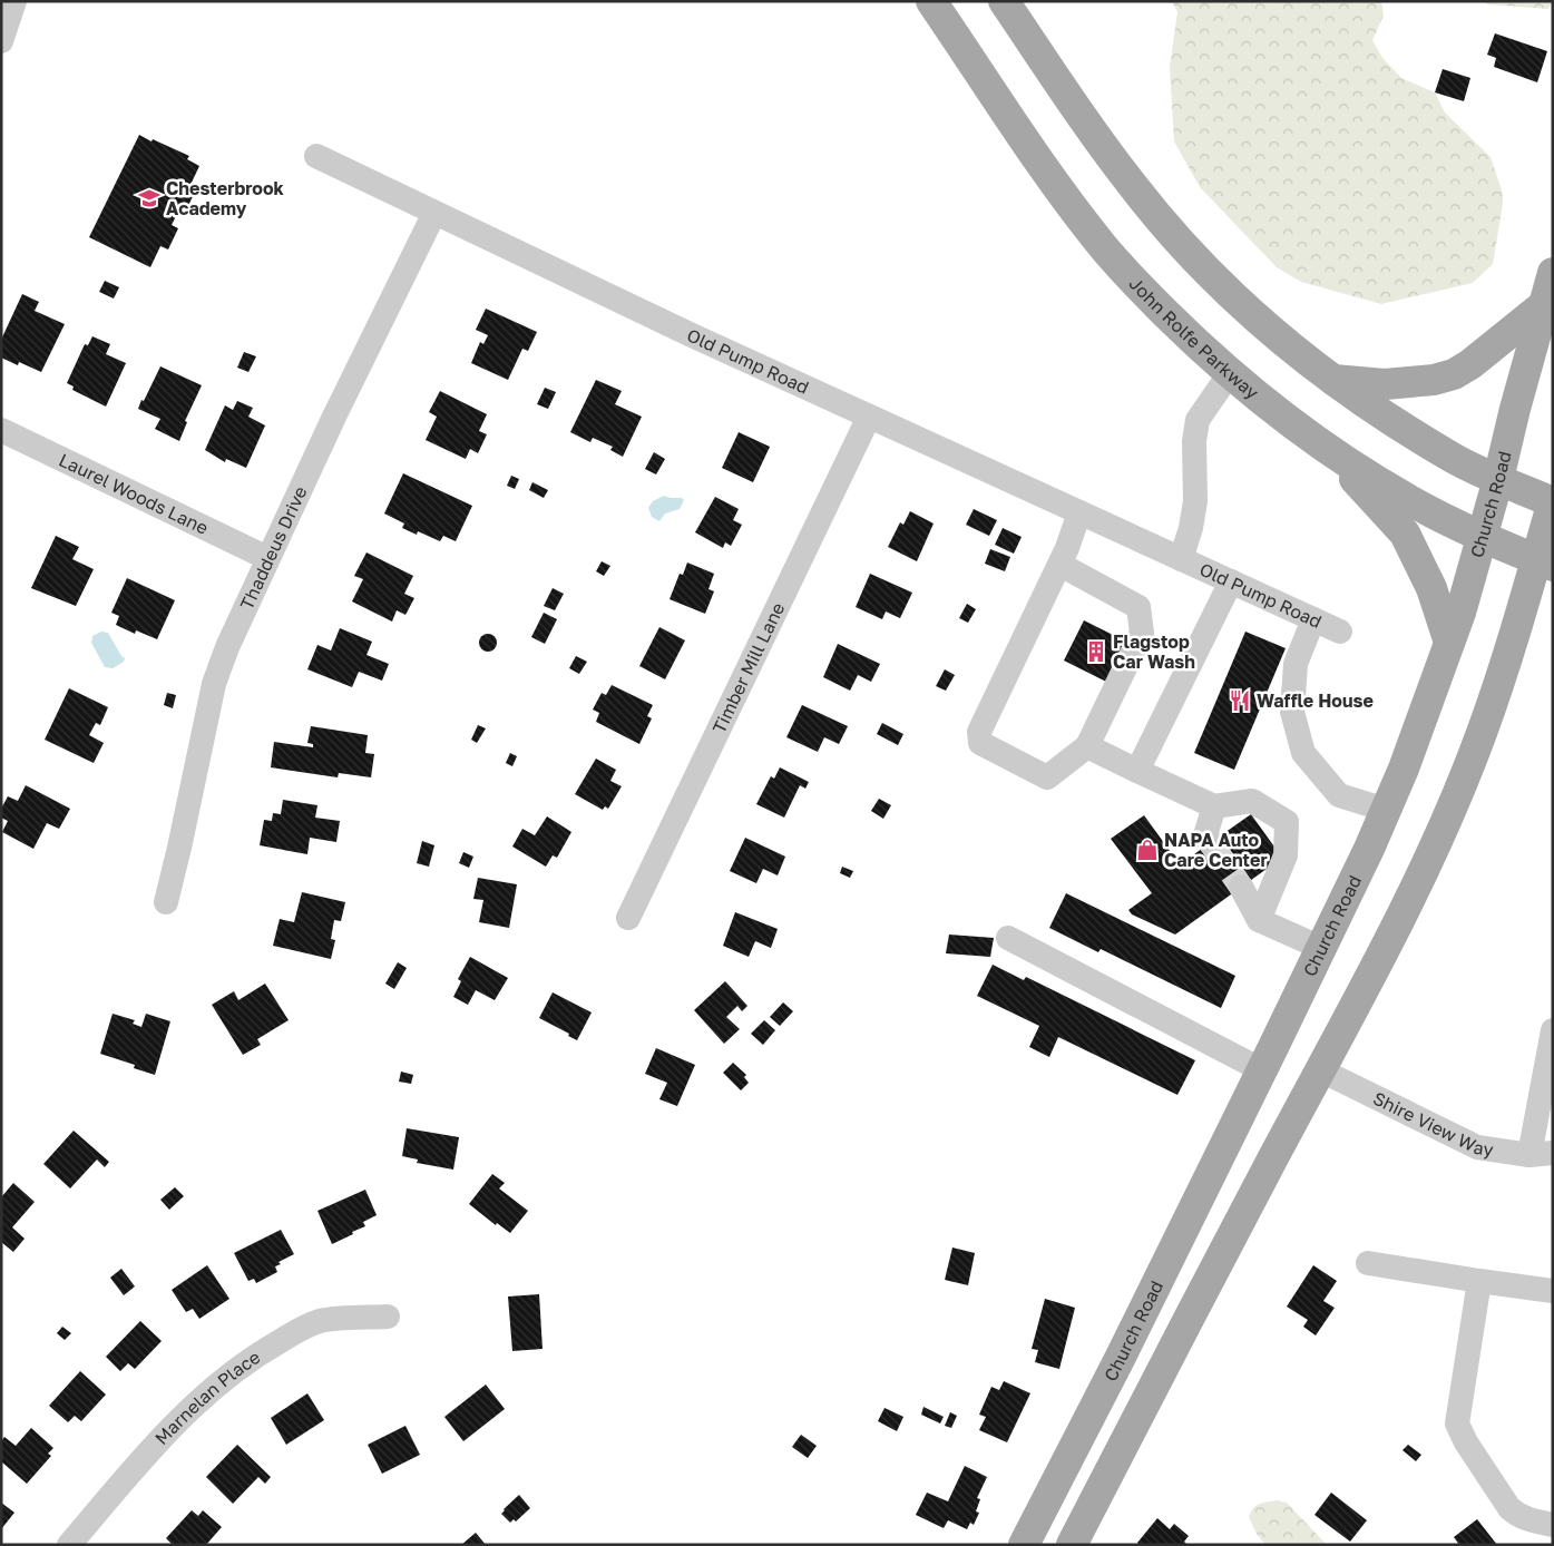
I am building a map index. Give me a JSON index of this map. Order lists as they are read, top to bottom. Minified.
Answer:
{"streets":{"main road":["John Rolfe Parkway","Church Road"],"street":["Old Pump Road","Laurel Woods Lane","Thaddeus Drive","Timber Mill Lane","Shire View Way","Marnelan Place"]},"crossings":[["John Rolfe Parkway","Old Pump Road"],["John Rolfe Parkway","Church Road"],["Old Pump Road","Thaddeus Drive"],["Old Pump Road","Timber Mill Lane"],["Laurel Woods Lane","Thaddeus Drive"]],"places":{"school or university":["Chesterbrook Academy"],"building":["Flagstop Car Wash"],"restaurant":["Waffle House"],"shop":["NAPA Auto Care Center"]}}
